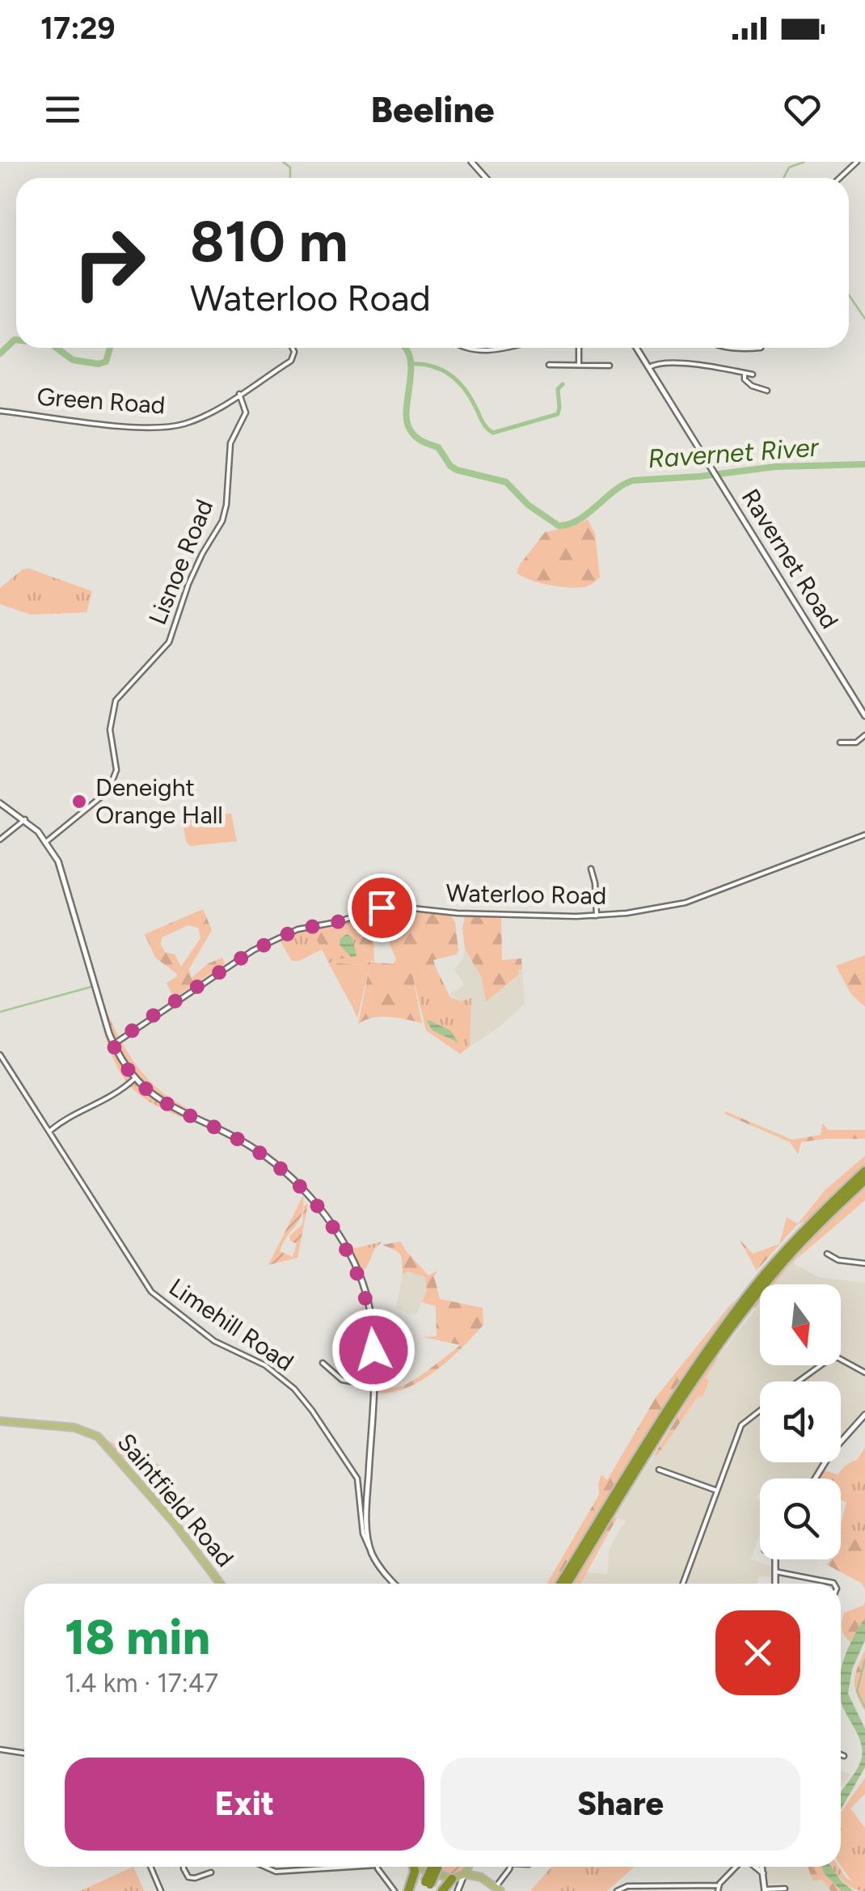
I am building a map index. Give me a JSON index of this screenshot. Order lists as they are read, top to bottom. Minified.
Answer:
{"streets":{"main road":["Saintfield Road"],"street":["Green Road","Ravernet Road","Lisnoe Road","Waterloo Road","Limehill Road"]},"crossings":[["Green Road","Lisnoe Road"]],"water":["Ravernet River"],"places":["Deneight Orange Hall"],"north":"bottom","page":{"status":"17:29","header":"Beeline","turn":["810 m","Waterloo Road"],"heading":["18 min","1.4 km · 17:47"],"buttons":["Exit","Share"]}}
